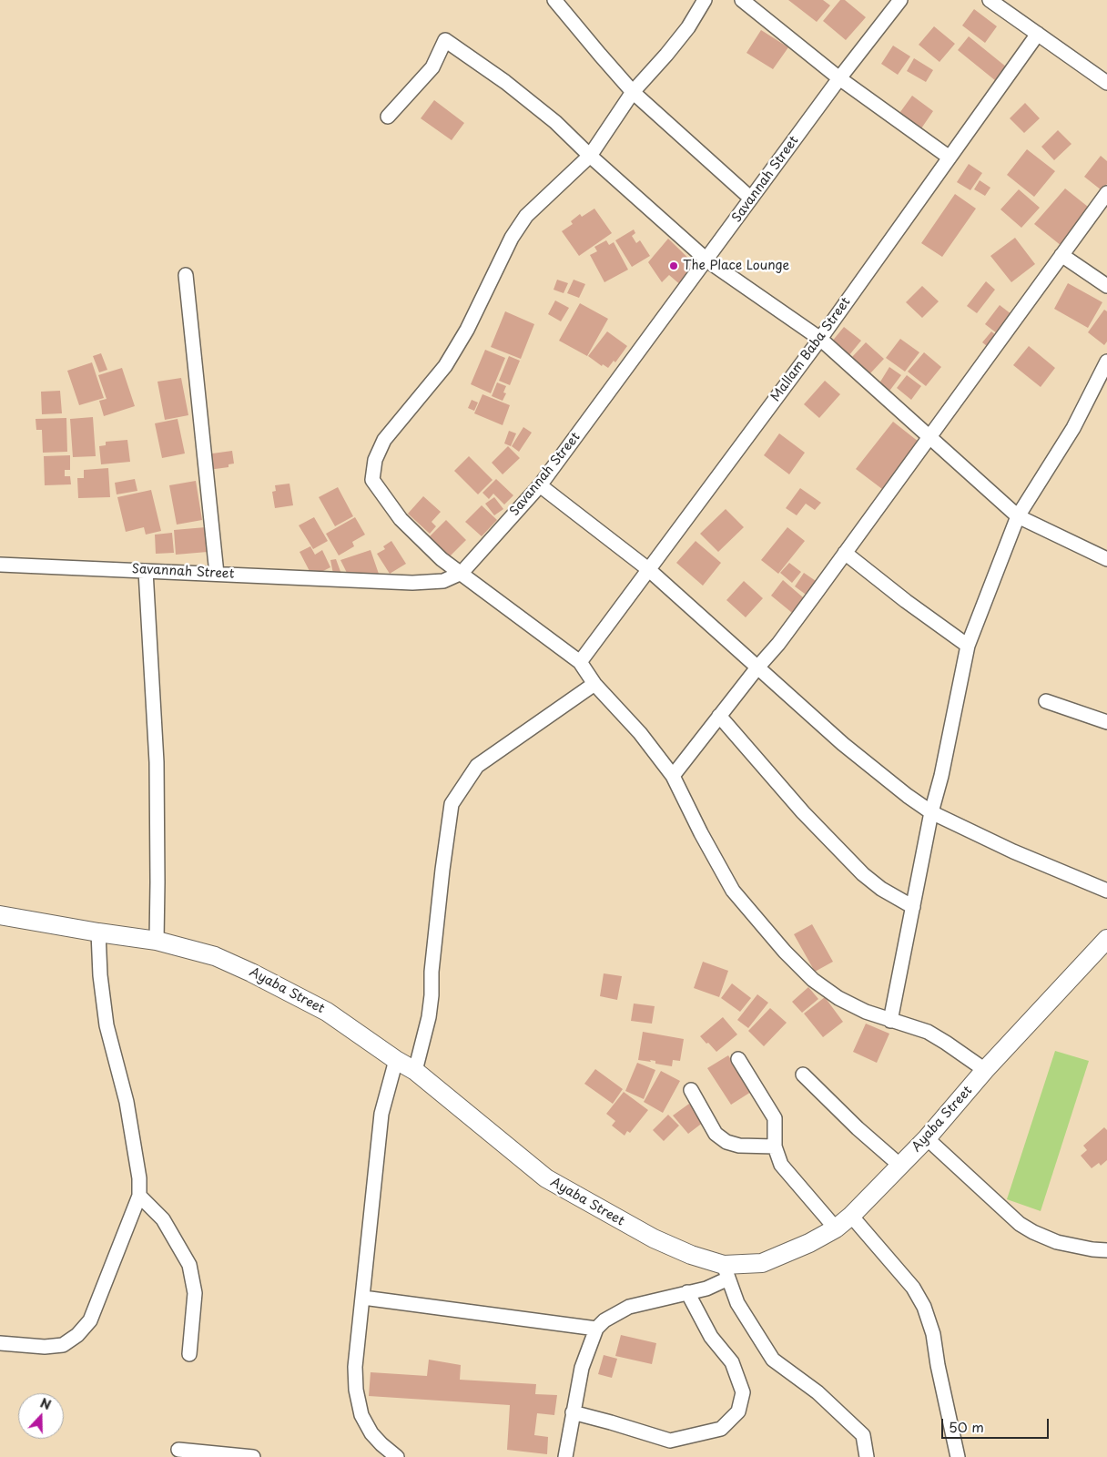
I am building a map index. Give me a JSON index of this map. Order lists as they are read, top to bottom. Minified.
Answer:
{"streets":{"main road":["Ayaba Street"],"street":["Savannah Street","Mallam Baba Street"]},"places":["The Place Lounge"],"scale_bar":"50 m","north":"top"}
